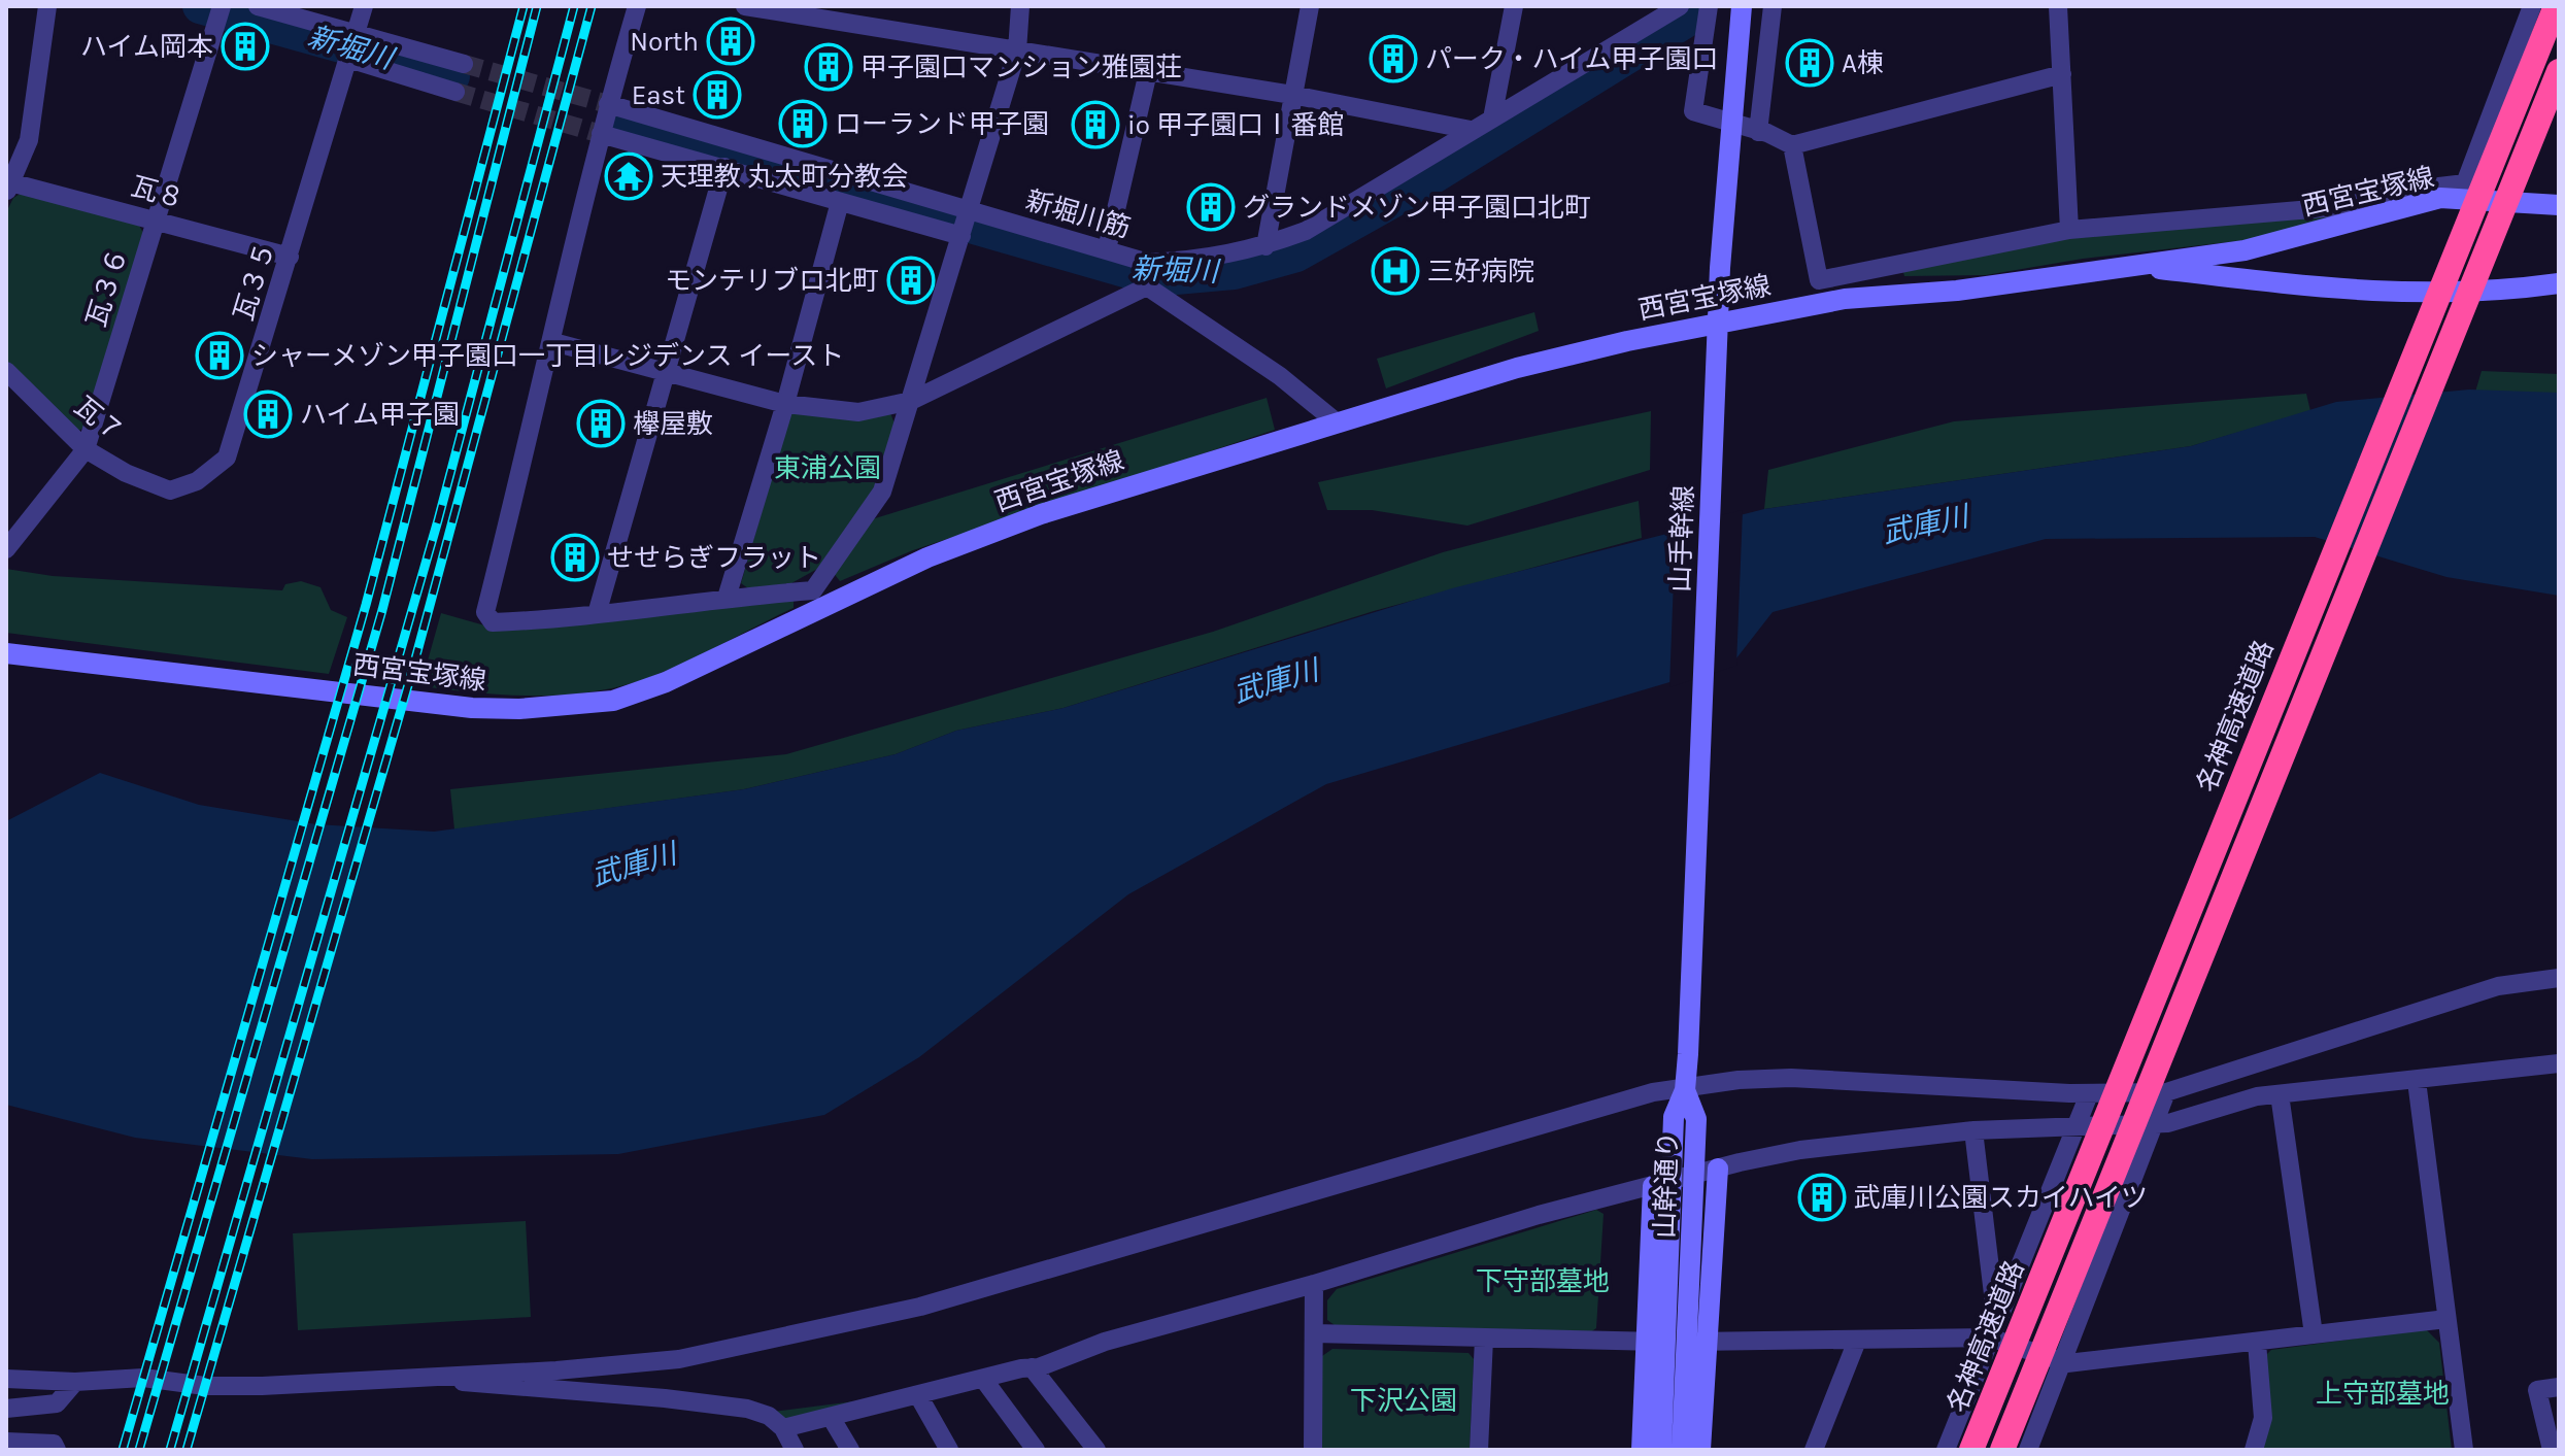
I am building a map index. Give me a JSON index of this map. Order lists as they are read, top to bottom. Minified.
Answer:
{"streets":{"highway":["名神高速道路"],"main road":["西宮宝塚線","山手幹線","山幹通り"],"street":["瓦８","新堀川筋","瓦３５","瓦３６","瓦７"]},"crossings":[["西宮宝塚線","山手幹線"],["瓦８","瓦３５"],["瓦８","瓦３６"],["瓦３５","瓦７"],["瓦３６","瓦７"],["山手幹線","山幹通り"]],"water":["新堀川","武庫川"],"parks":["東浦公園","下守部墓地","上守部墓地","下沢公園"],"places":{"building":["North","ハイム岡本","パーク・ハイム甲子園口","A棟","甲子園口マンション雅園荘","East","ローランド甲子園","io 甲子園口Ⅰ番館","グランドメゾン甲子園口北町","モンテリブロ北町","シャーメゾン甲子園口一丁目レジデンス イースト","ハイム甲子園","欅屋敷","せせらぎフラット","武庫川公園スカイハイツ"],"temple":["天理教 丸太町分教会"],"hospital":["三好病院"]}}
